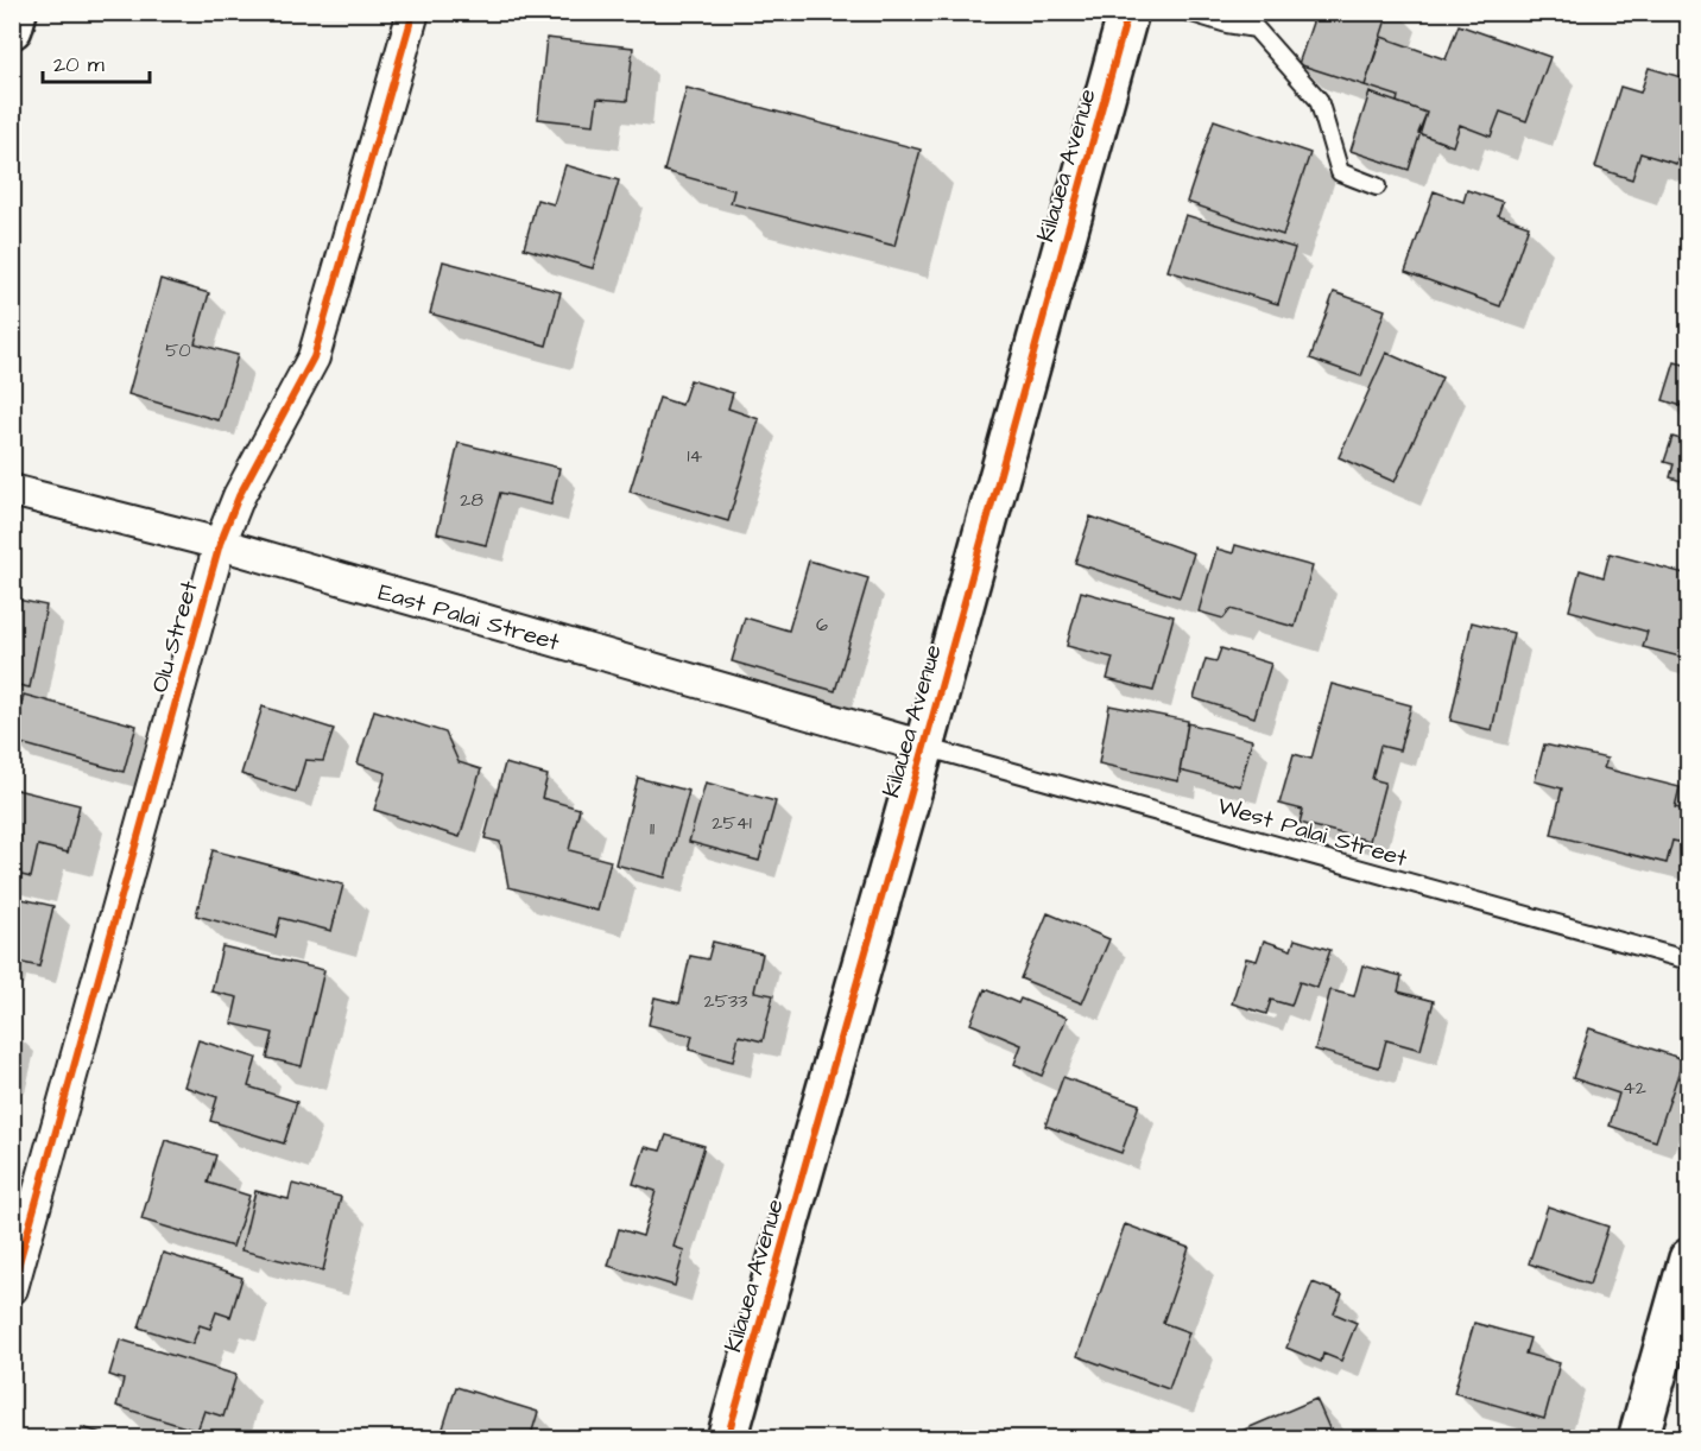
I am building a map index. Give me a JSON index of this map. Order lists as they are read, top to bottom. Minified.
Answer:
{"streets":{"main road":["Kilauea Avenue"],"street":["East Palai Street","Olu Street"],"lane":["West Palai Street"]},"crossings":[["Kilauea Avenue","East Palai Street"],["Kilauea Avenue","West Palai Street"],["East Palai Street","Olu Street"],["East Palai Street","West Palai Street"]],"house_numbers":["50","14","28","6","2541","11","2533","42"],"scale_bar":"20 m"}
